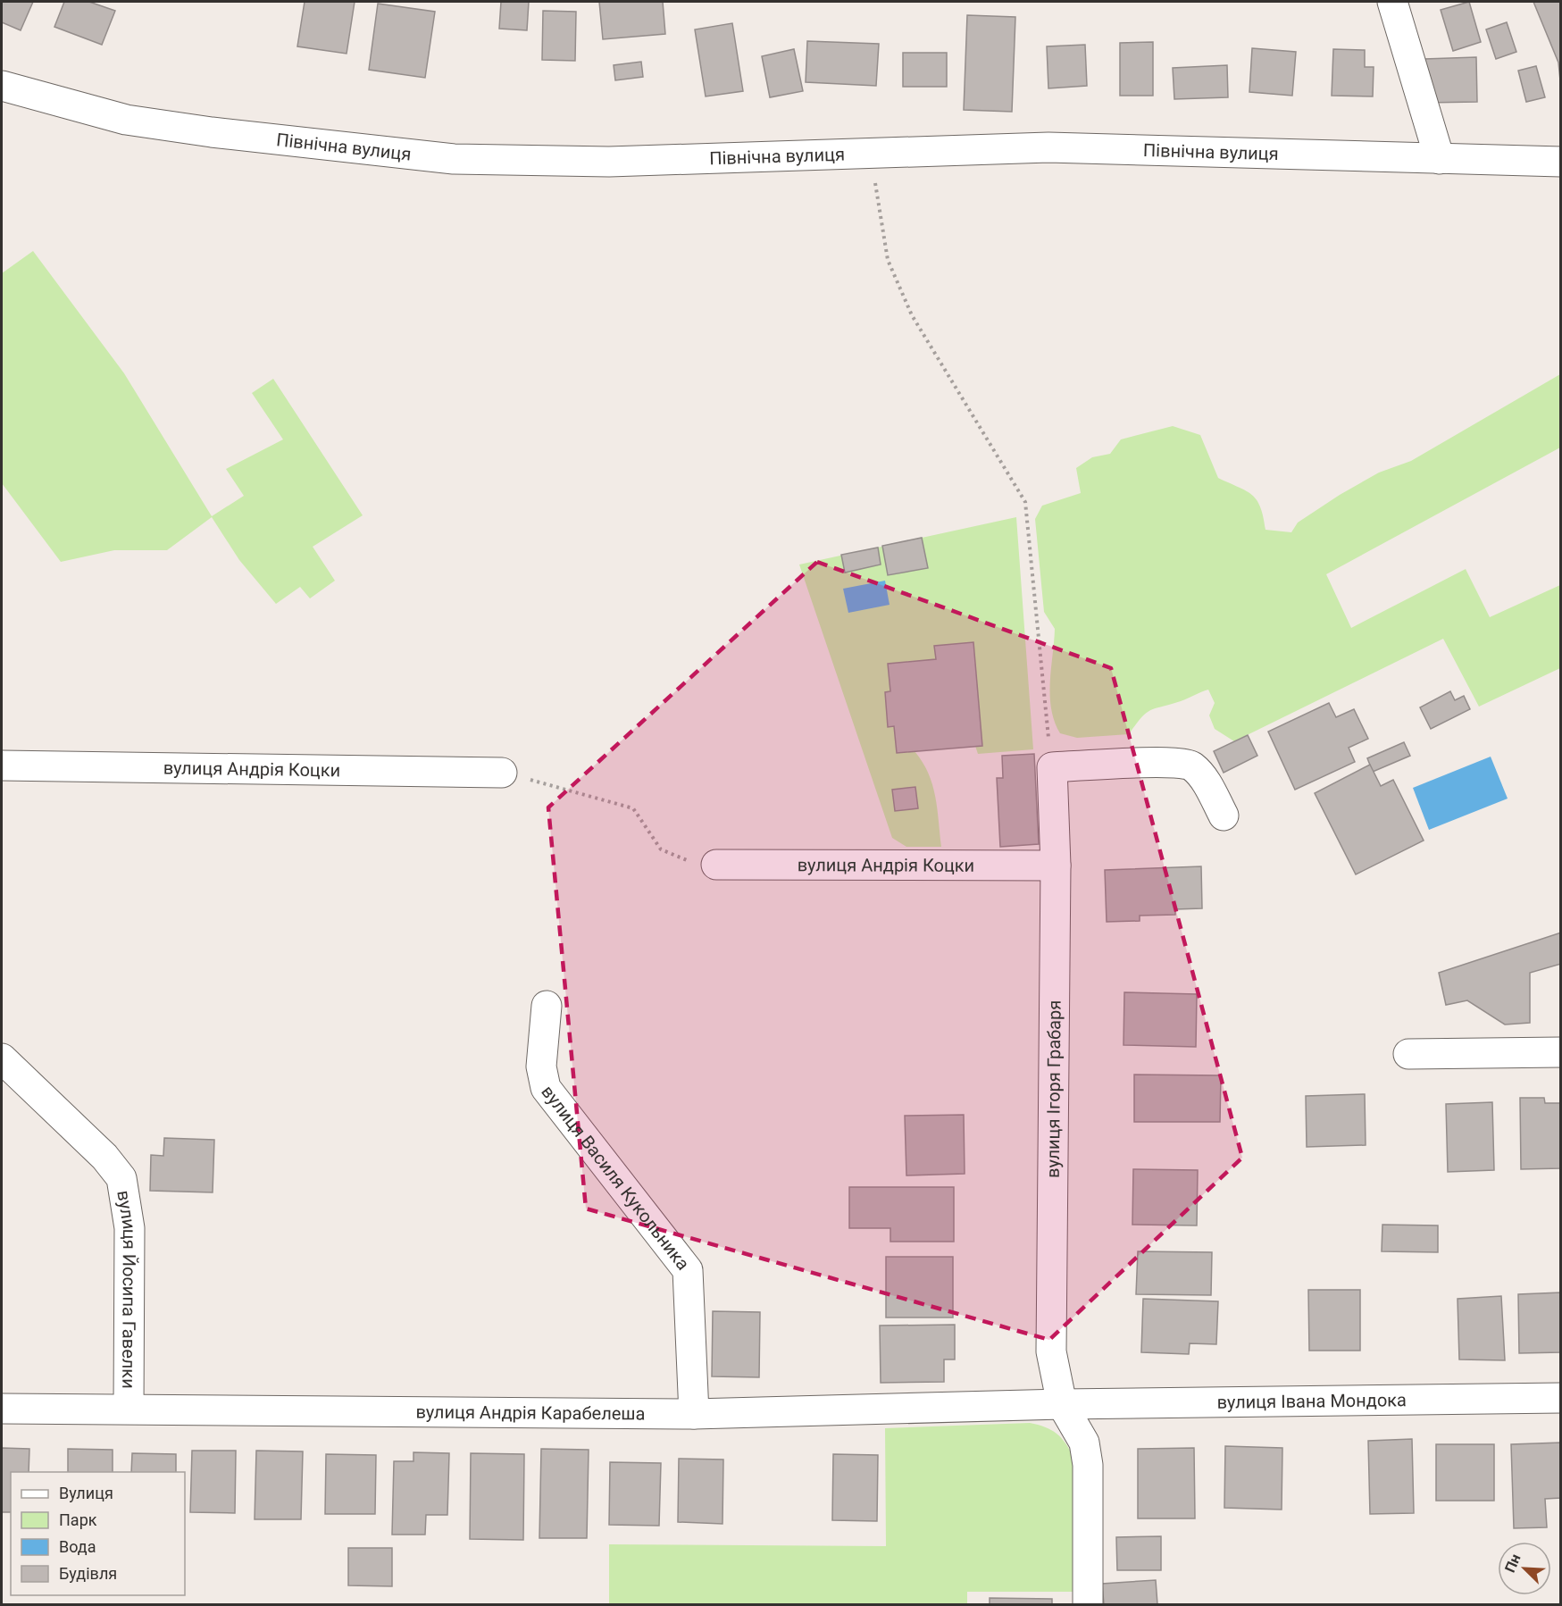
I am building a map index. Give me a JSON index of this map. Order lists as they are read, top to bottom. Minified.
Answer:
{"streets":{"street":["Північна вулиця","вулиця Андрія Коцки","вулиця Ігоря Грабаря","вулиця Василя Кукольника","вулиця Йосипа Гавелки","вулиця Івана Мондока","вулиця Андрія Карабелеша"]},"crossings":[["вулиця Андрія Коцки","вулиця Ігоря Грабаря"],["вулиця Ігоря Грабаря","вулиця Івана Мондока"],["вулиця Ігоря Грабаря","вулиця Андрія Карабелеша"],["вулиця Василя Кукольника","вулиця Андрія Карабелеша"],["вулиця Йосипа Гавелки","вулиця Андрія Карабелеша"],["вулиця Івана Мондока","вулиця Андрія Карабелеша"]],"legend":["Вулиця","Парк","Вода","Будівля"],"north":"top left"}
